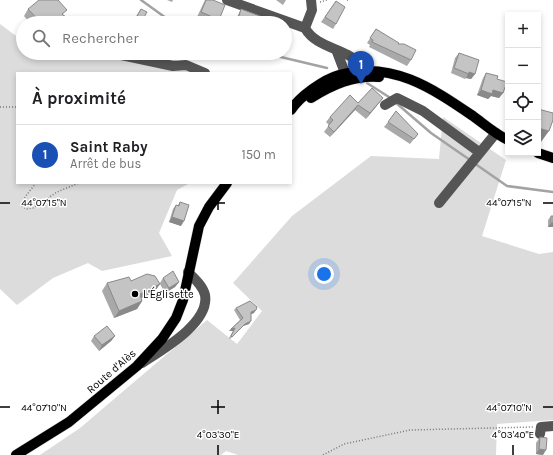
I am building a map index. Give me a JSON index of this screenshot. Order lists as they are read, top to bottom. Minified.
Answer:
{"streets":{"main road":["Route d'Alès"]},"places":["L'Églisette"],"page":{"map_buttons":["+","−"],"search":"Rechercher","pins":"1","heading":"À proximité","list":[{"mark":"1","name":"Saint Raby","note":"Arrêt de bus","value":"150 m"}]},"coordinates":["44°07'15\"N","44°07'10\"N","4°03'30\"E","4°03'40\"E"]}
